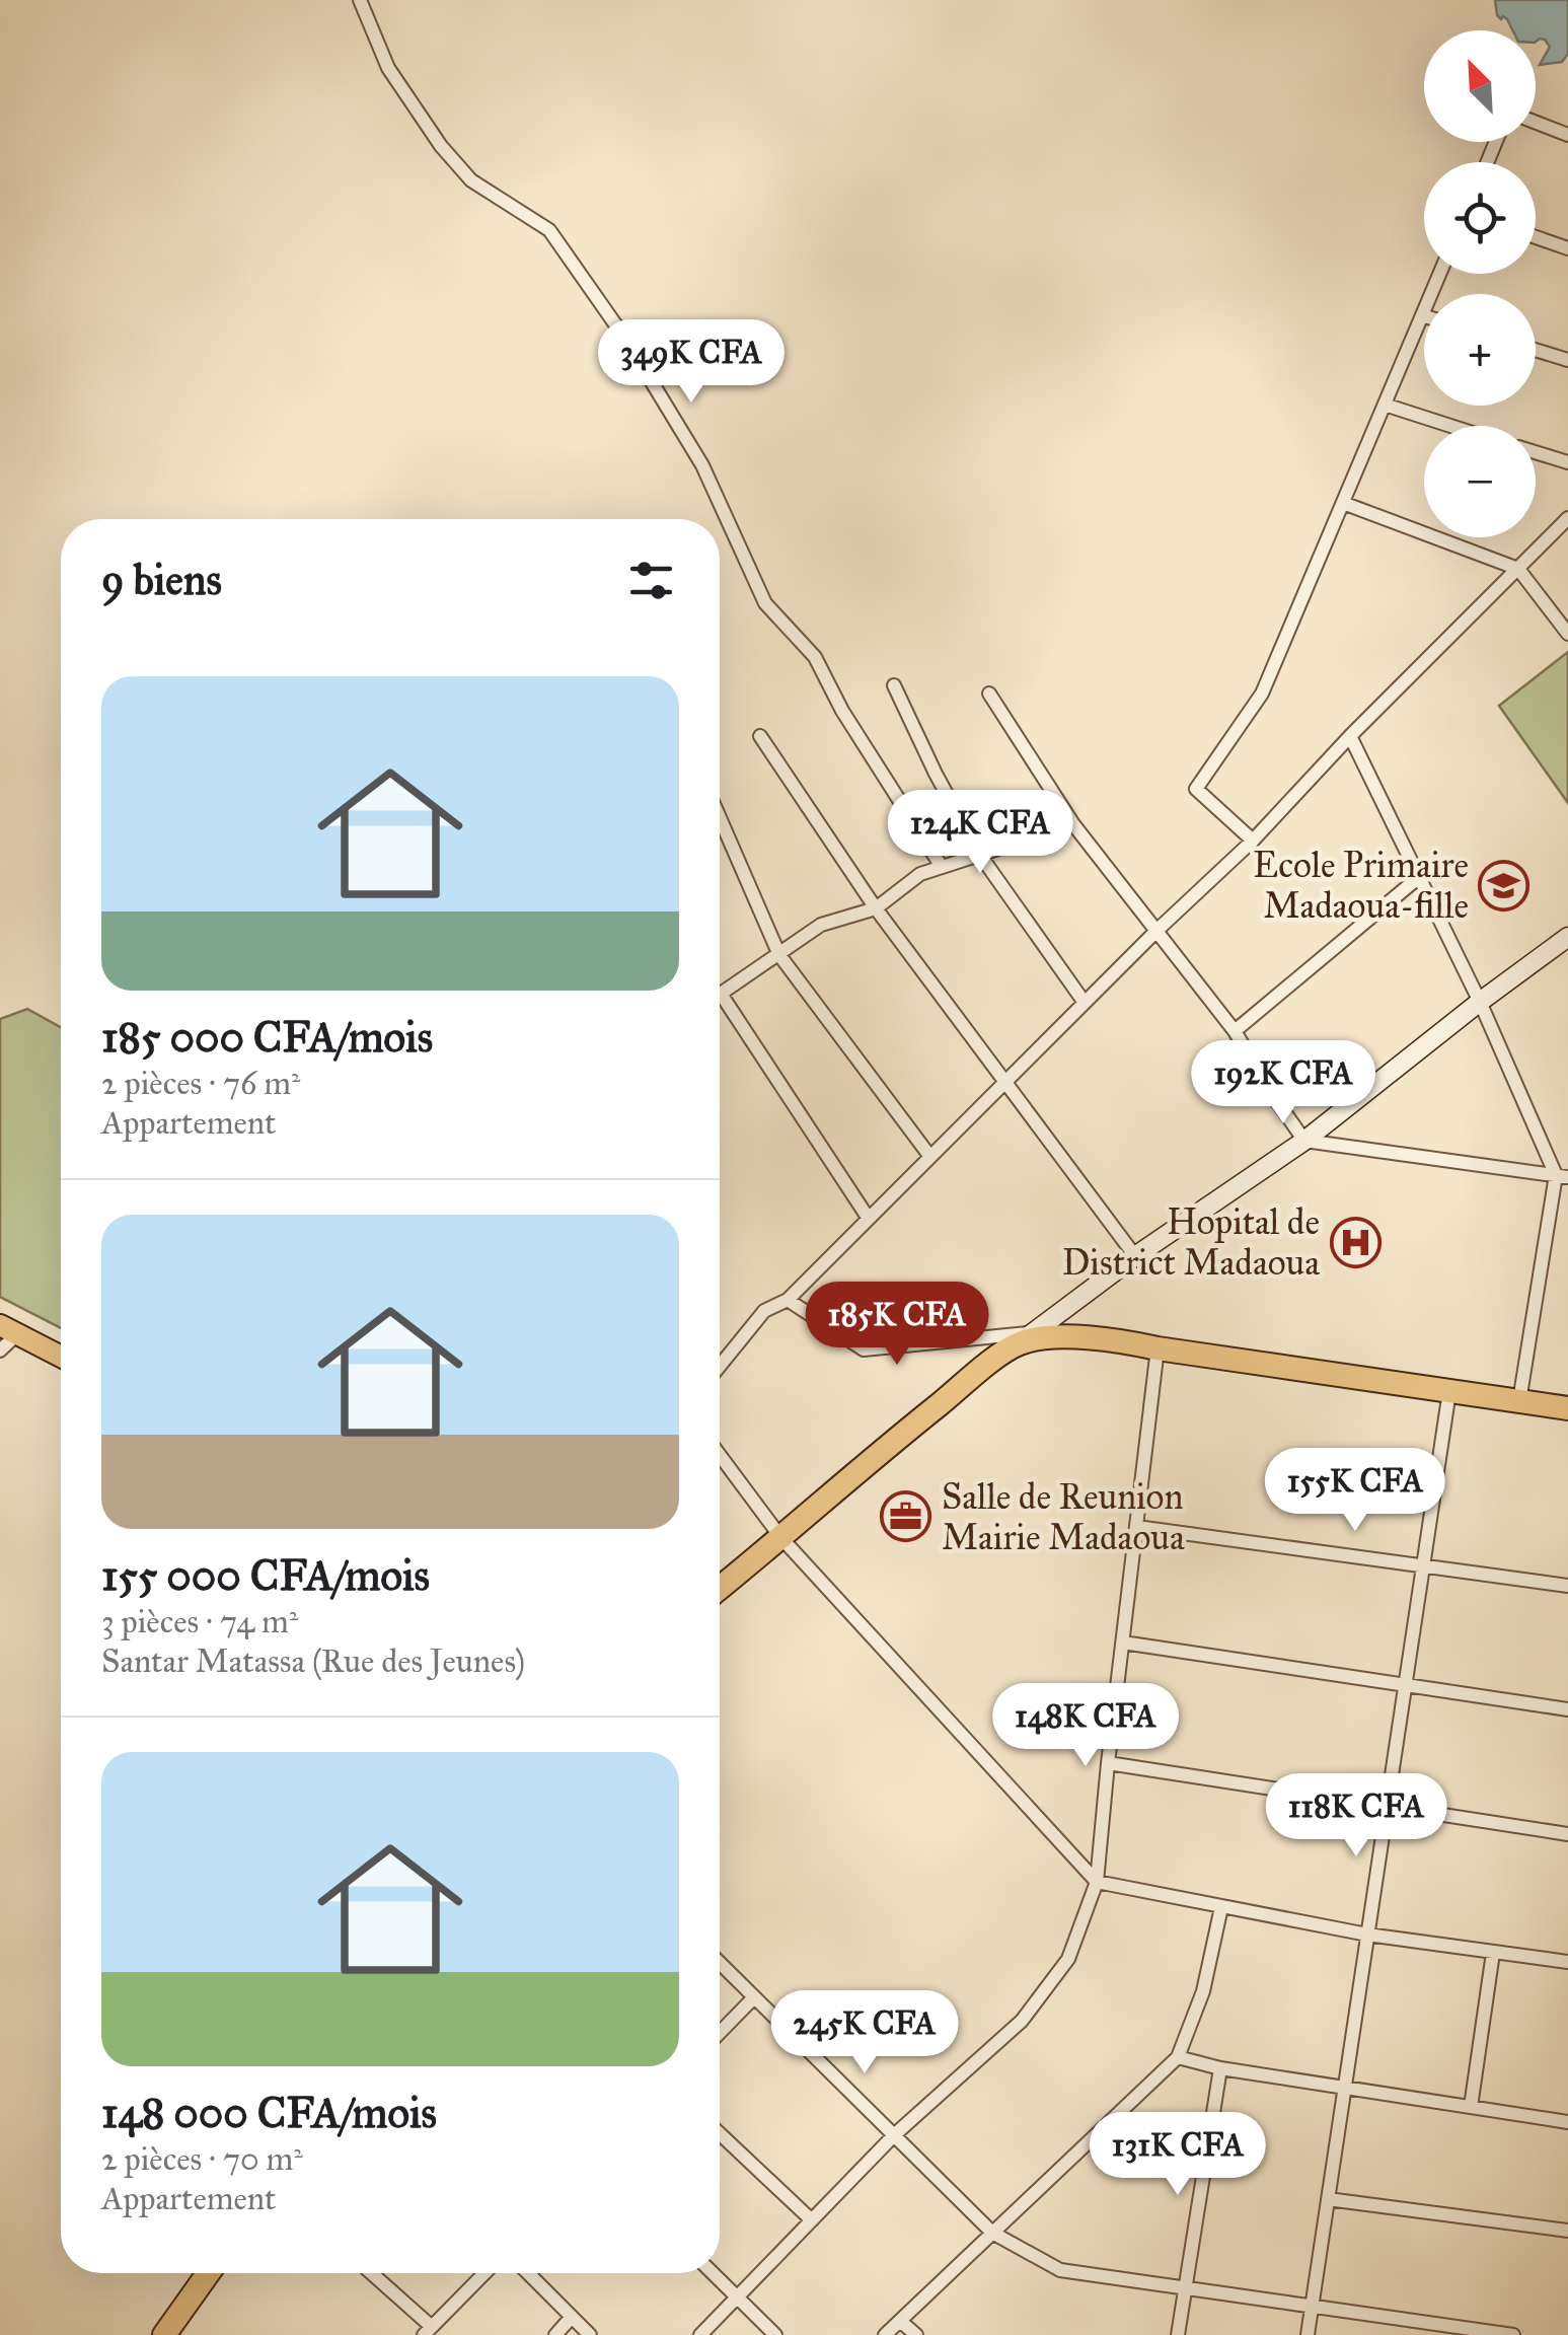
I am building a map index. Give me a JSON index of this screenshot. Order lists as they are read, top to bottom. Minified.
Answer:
{"places":{"school or university":["Ecole Primaire Madaoua-fille"],"hospital":["Hopital de District Madaoua"],"office":["Salle de Reunion Mairie Madaoua"]},"north":"top left","page":{"map_buttons":["+","−"],"price":["349K CFA","124K CFA","192K CFA","185K CFA","155K CFA","148K CFA","118K CFA","245K CFA","131K CFA"],"heading":"9 biens","list":[{"name":"185 000 CFA/mois","note":"2 pièces · 76 m² · Appartement"},{"name":"155 000 CFA/mois","note":"3 pièces · 74 m² · Santar Matassa (Rue des Jeunes)"},{"name":"148 000 CFA/mois","note":"2 pièces · 70 m² · Appartement"}]}}
